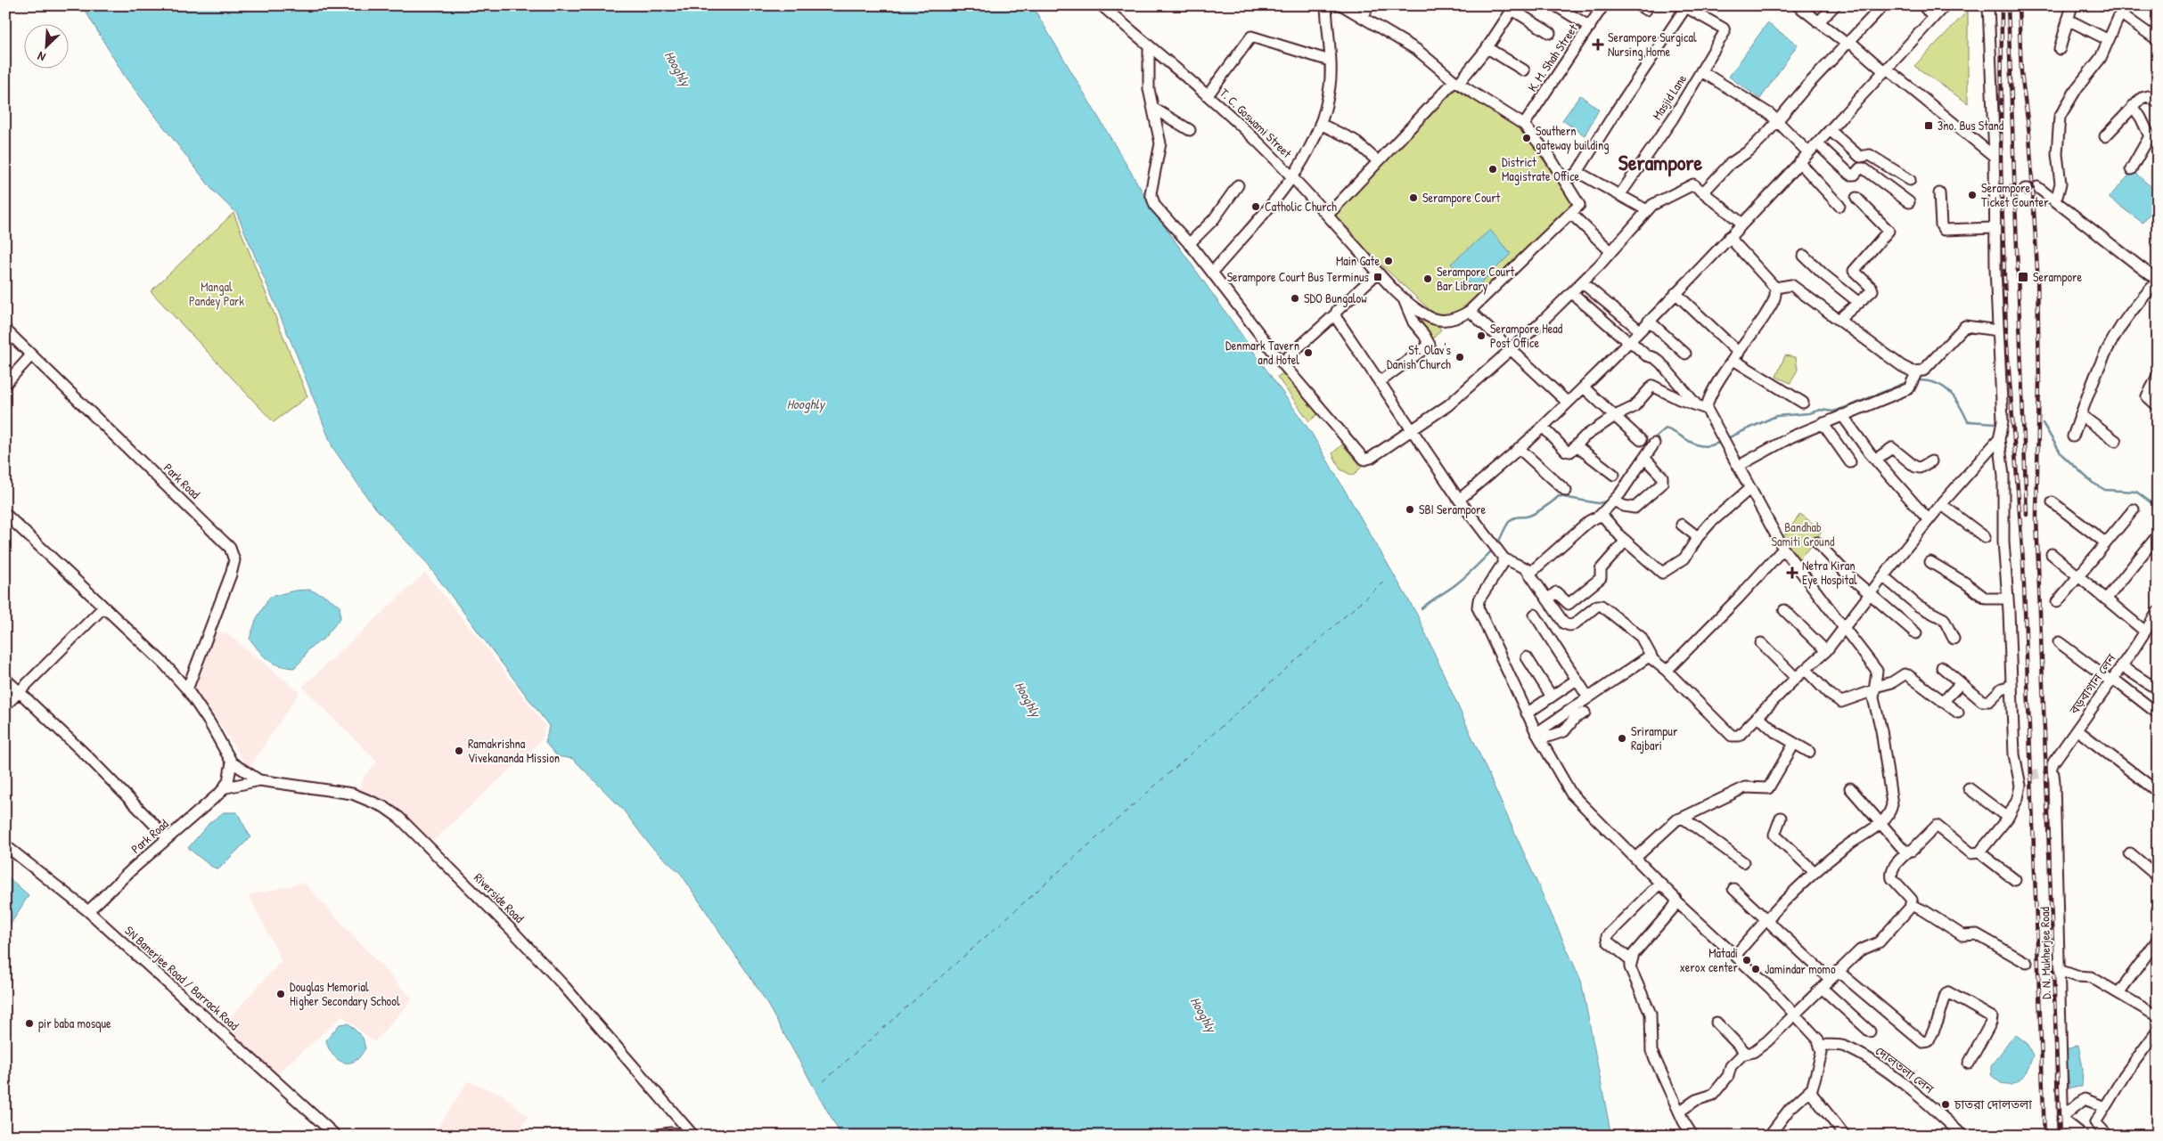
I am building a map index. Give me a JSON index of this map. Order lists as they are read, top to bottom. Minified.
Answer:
{"streets":{"street":["K. M. Shah Street","Masjid Lane","T. C. Goswami Street","Park Road","বড়বাগান লেন","Riverside Road","D. N. Mukherjee Road","SN Banerjee Road / Barrack Road","দোলতলা লেন"]},"crossings":[["Park Road","SN Banerjee Road / Barrack Road"],["বড়বাগান লেন","D. N. Mukherjee Road"]],"districts":["Serampore"],"water":["Hooghly"],"parks":["Mangal Pandey Park","Bandhab Samiti Ground"],"places":{"health":["Serampore Surgical Nursing Home","Netra Kiran Eye Hospital"],"transit":["3no. Bus Stand","Serampore Court Bus Terminus","Serampore"],"other":["Southern gateway building","District Magistrate Office","Serampore Ticket Counter","Serampore Court","Catholic Church","Main Gate","Serampore Court Bar Library","SDO Bungalow","Serampore Head Post Office","Denmark Tavern and Hotel","St. Olav's Danish Church","SBI Serampore","Srirampur Rajbari","Ramakrishna Vivekananda Mission","Matadi xerox center","Jamindar momo","Douglas Memorial Higher Secondary School","pir baba mosque","চাতরা দোলতলা"]},"north":"bottom left"}
